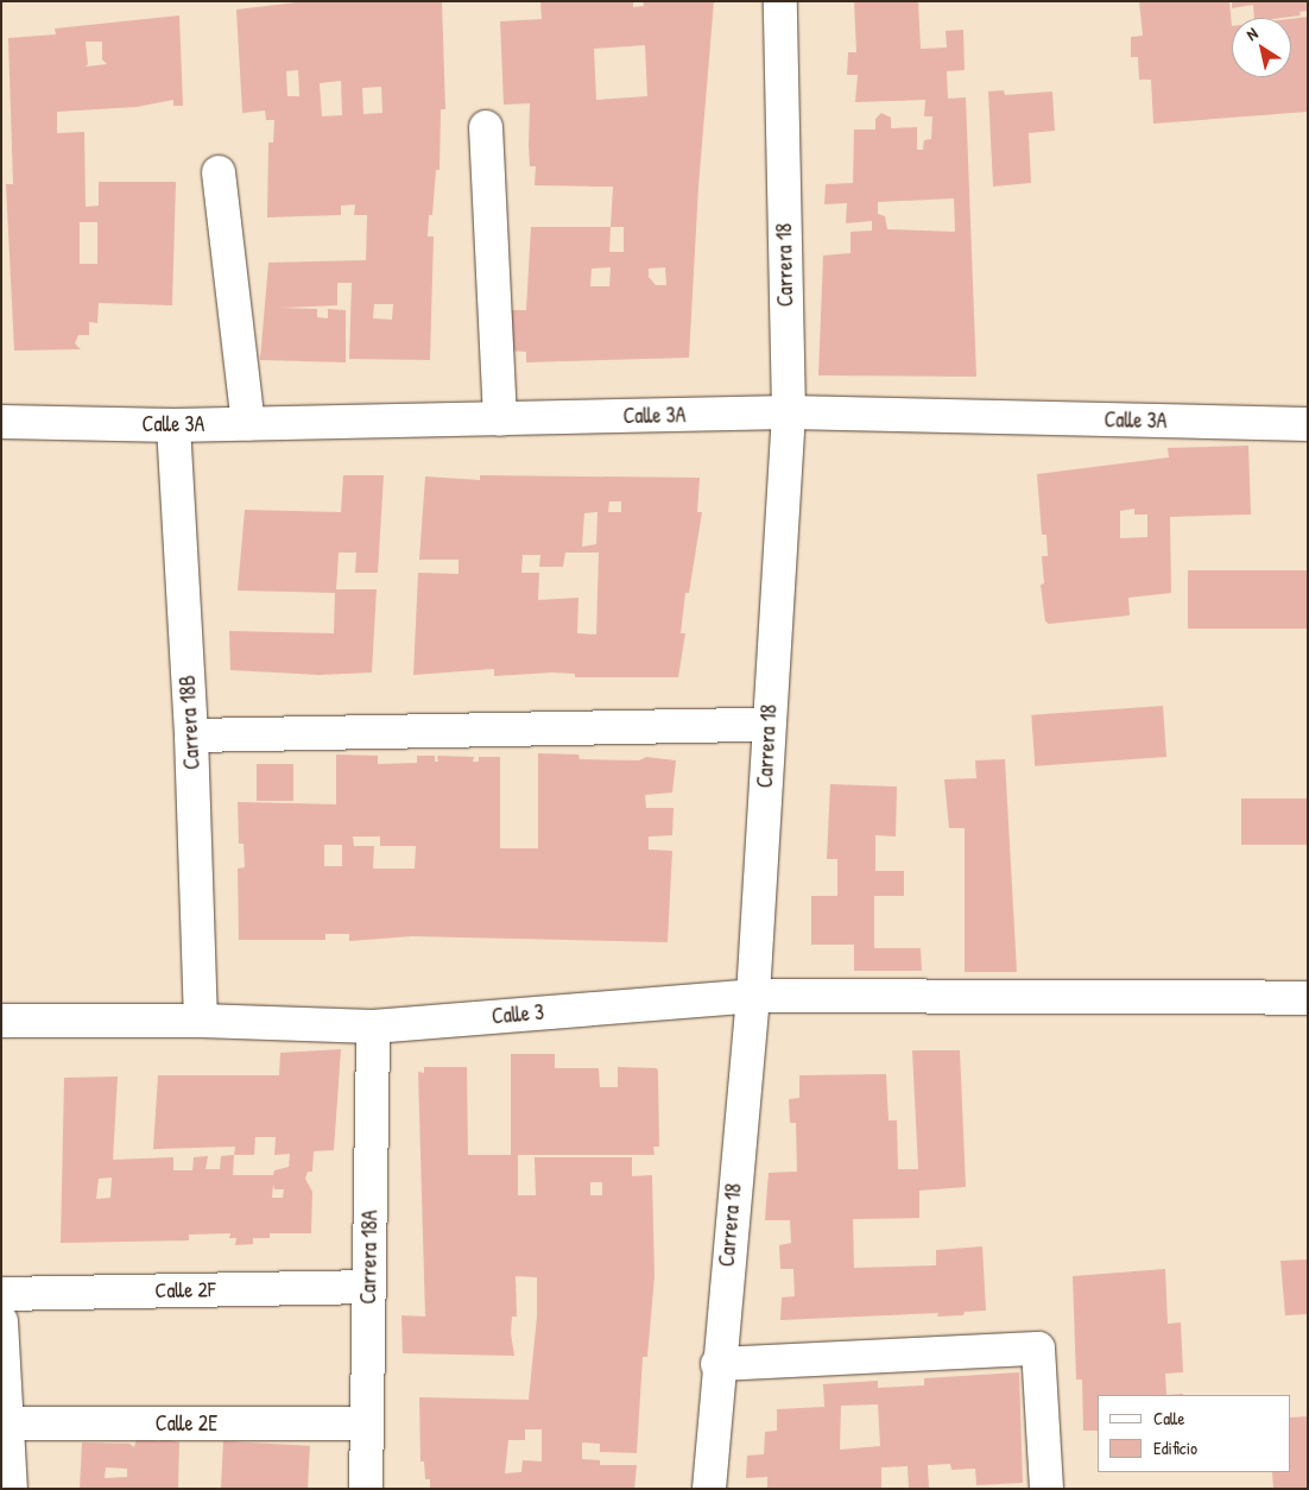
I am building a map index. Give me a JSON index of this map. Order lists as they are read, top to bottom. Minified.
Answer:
{"streets":{"street":["Carrera 18","Calle 3A","Carrera 18B","Calle 3","Carrera 18A","Calle 2F","Calle 2E"]},"crossings":[["Carrera 18","Calle 3A"],["Carrera 18","Calle 3"],["Calle 3A","Carrera 18B"],["Carrera 18B","Calle 3"],["Calle 3","Carrera 18A"],["Carrera 18A","Calle 2F"],["Carrera 18A","Calle 2E"]],"legend":["Calle","Edificio"],"north":"top left"}
